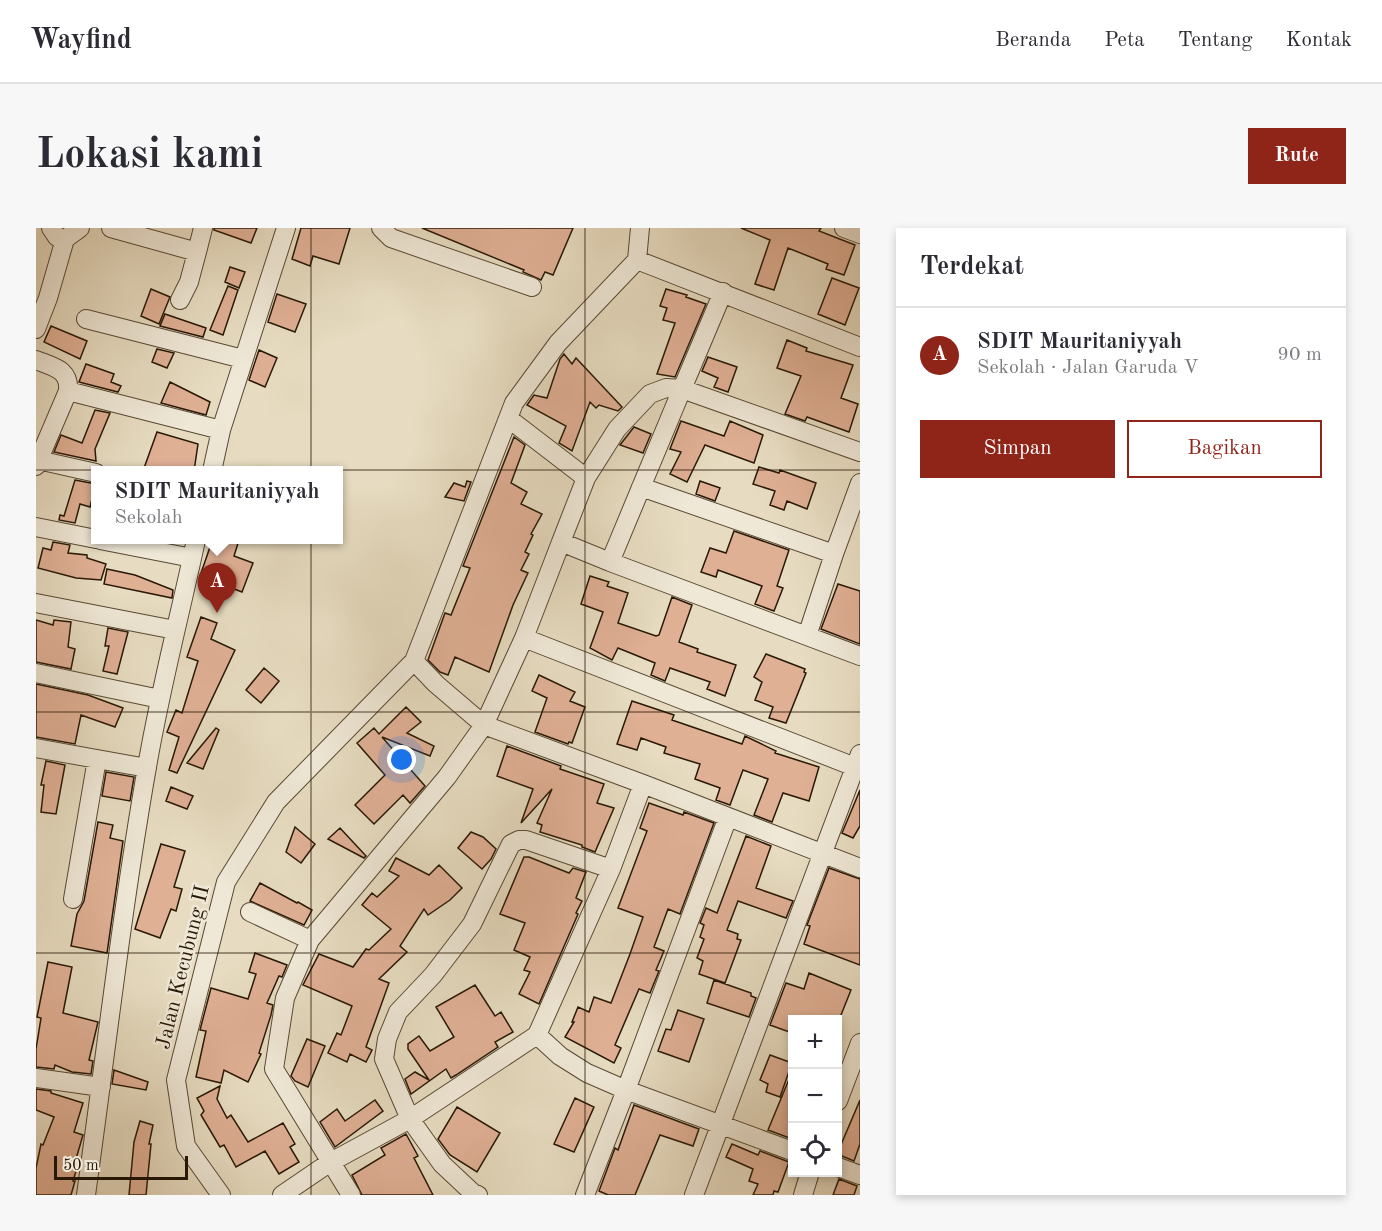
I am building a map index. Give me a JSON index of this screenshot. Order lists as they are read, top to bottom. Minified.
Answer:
{"streets":{"street":["Jalan Kecubung II"]},"scale_bar":"50 m","page":{"header":"Wayfind","nav":["Beranda","Peta","Tentang","Kontak"],"buttons":["Rute",["Simpan","Bagikan"]],"title":"Lokasi kami","heading":"Terdekat","list":[{"mark":"A","name":"SDIT Mauritaniyyah","note":"Sekolah · Jalan Garuda V","value":"90 m"}],"popup":["SDIT Mauritaniyyah","Sekolah"],"pins":"A","map_buttons":["+","−"],"scale":"50 m"}}
